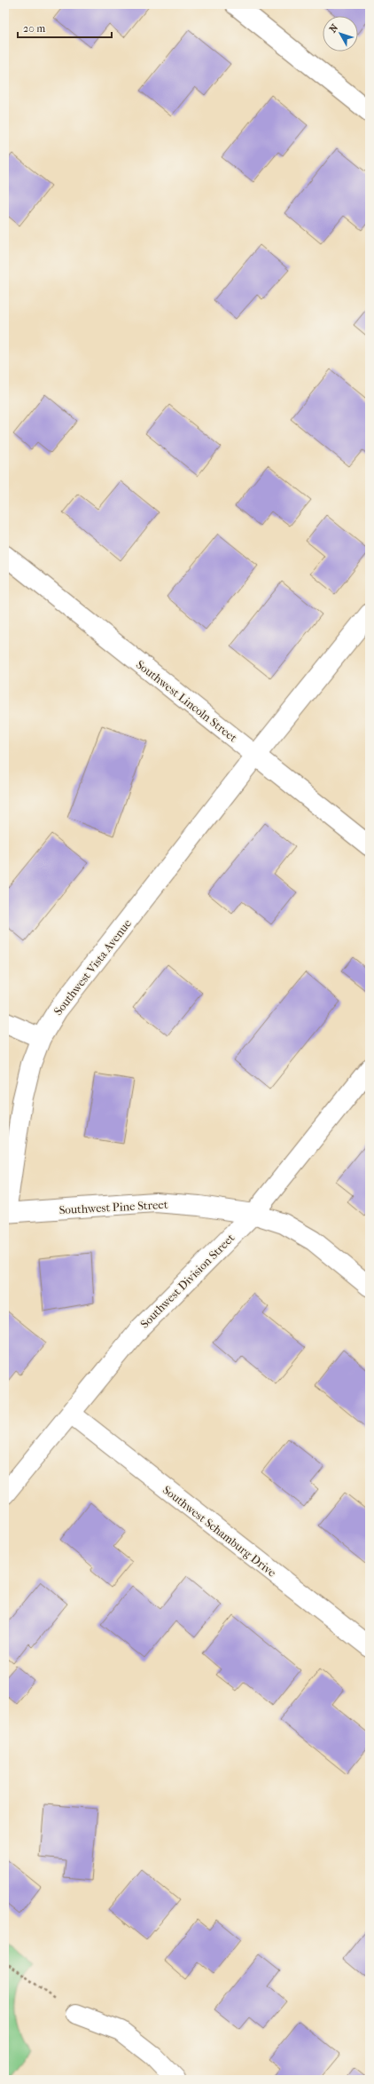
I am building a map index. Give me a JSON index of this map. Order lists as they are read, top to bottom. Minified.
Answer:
{"streets":{"street":["Southwest Lincoln Street","Southwest Vista Avenue","Southwest Pine Street","Southwest Division Street","Southwest Schamburg Drive"]},"crossings":[["Southwest Lincoln Street","Southwest Vista Avenue"],["Southwest Vista Avenue","Southwest Pine Street"],["Southwest Pine Street","Southwest Division Street"],["Southwest Division Street","Southwest Schamburg Drive"]],"scale_bar":"20 m","north":"top left"}
